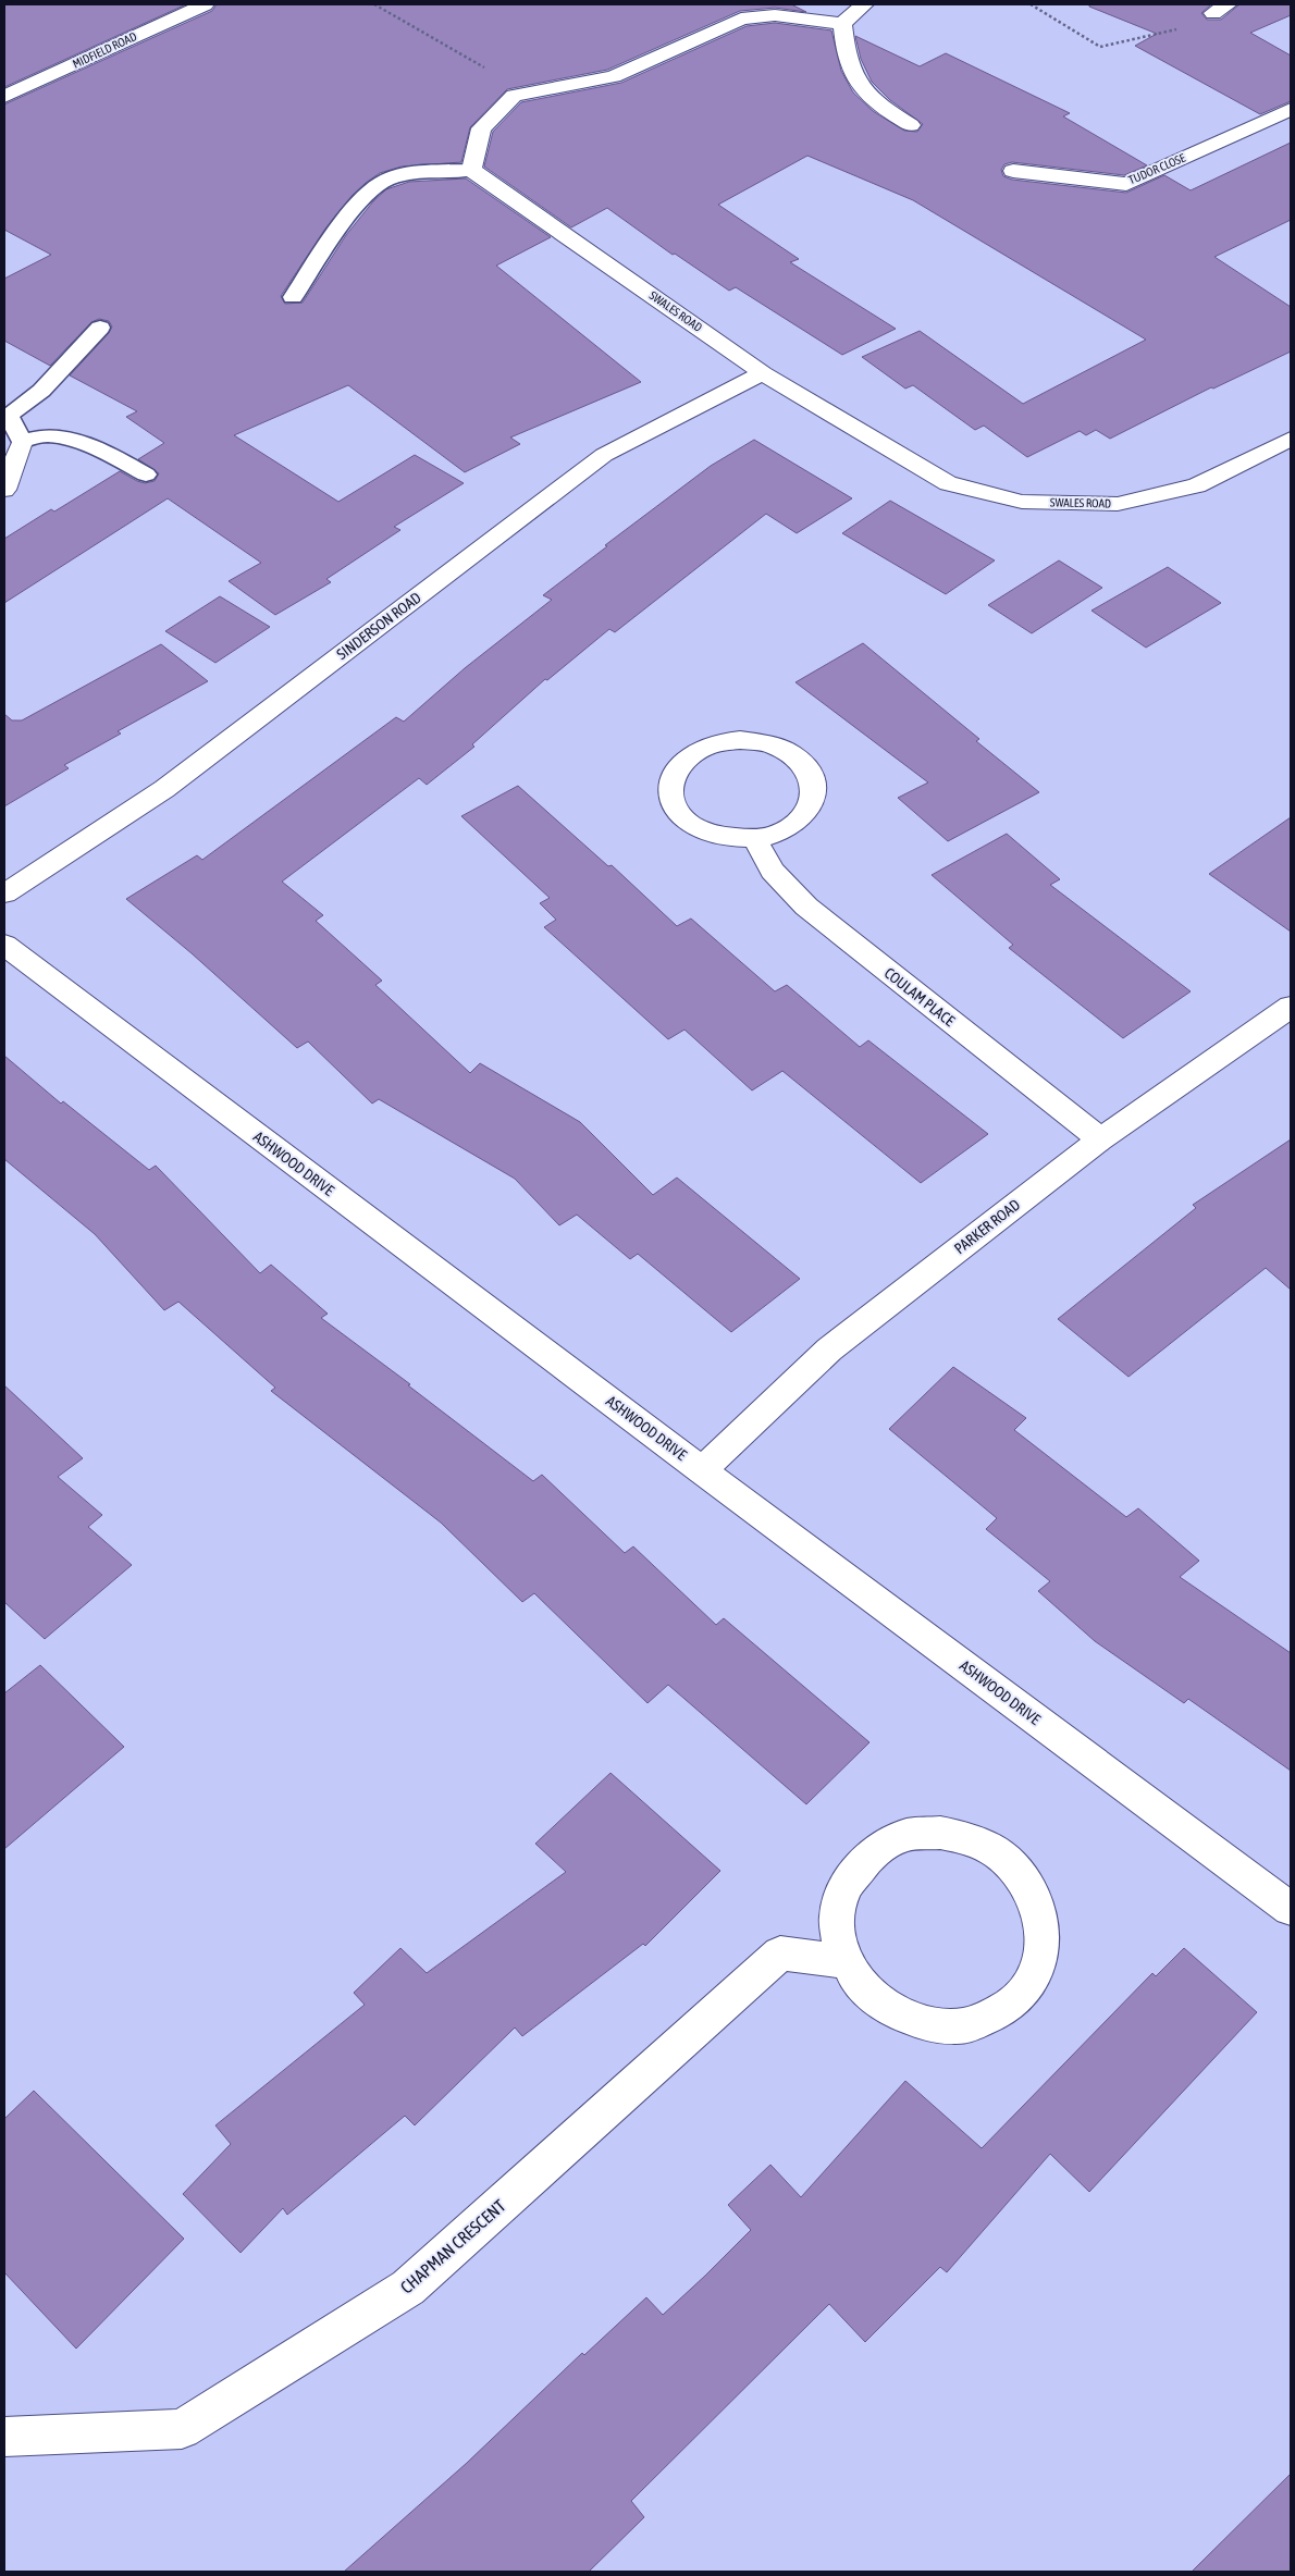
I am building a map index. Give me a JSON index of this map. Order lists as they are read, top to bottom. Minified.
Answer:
{"streets":{"street":["MIDFIELD ROAD","TUDOR CLOSE","SWALES ROAD","SINDERSON ROAD","COULAM PLACE","ASHWOOD DRIVE","PARKER ROAD","CHAPMAN CRESCENT"]},"crossings":[["SWALES ROAD","SINDERSON ROAD"],["COULAM PLACE","PARKER ROAD"],["ASHWOOD DRIVE","PARKER ROAD"]]}
